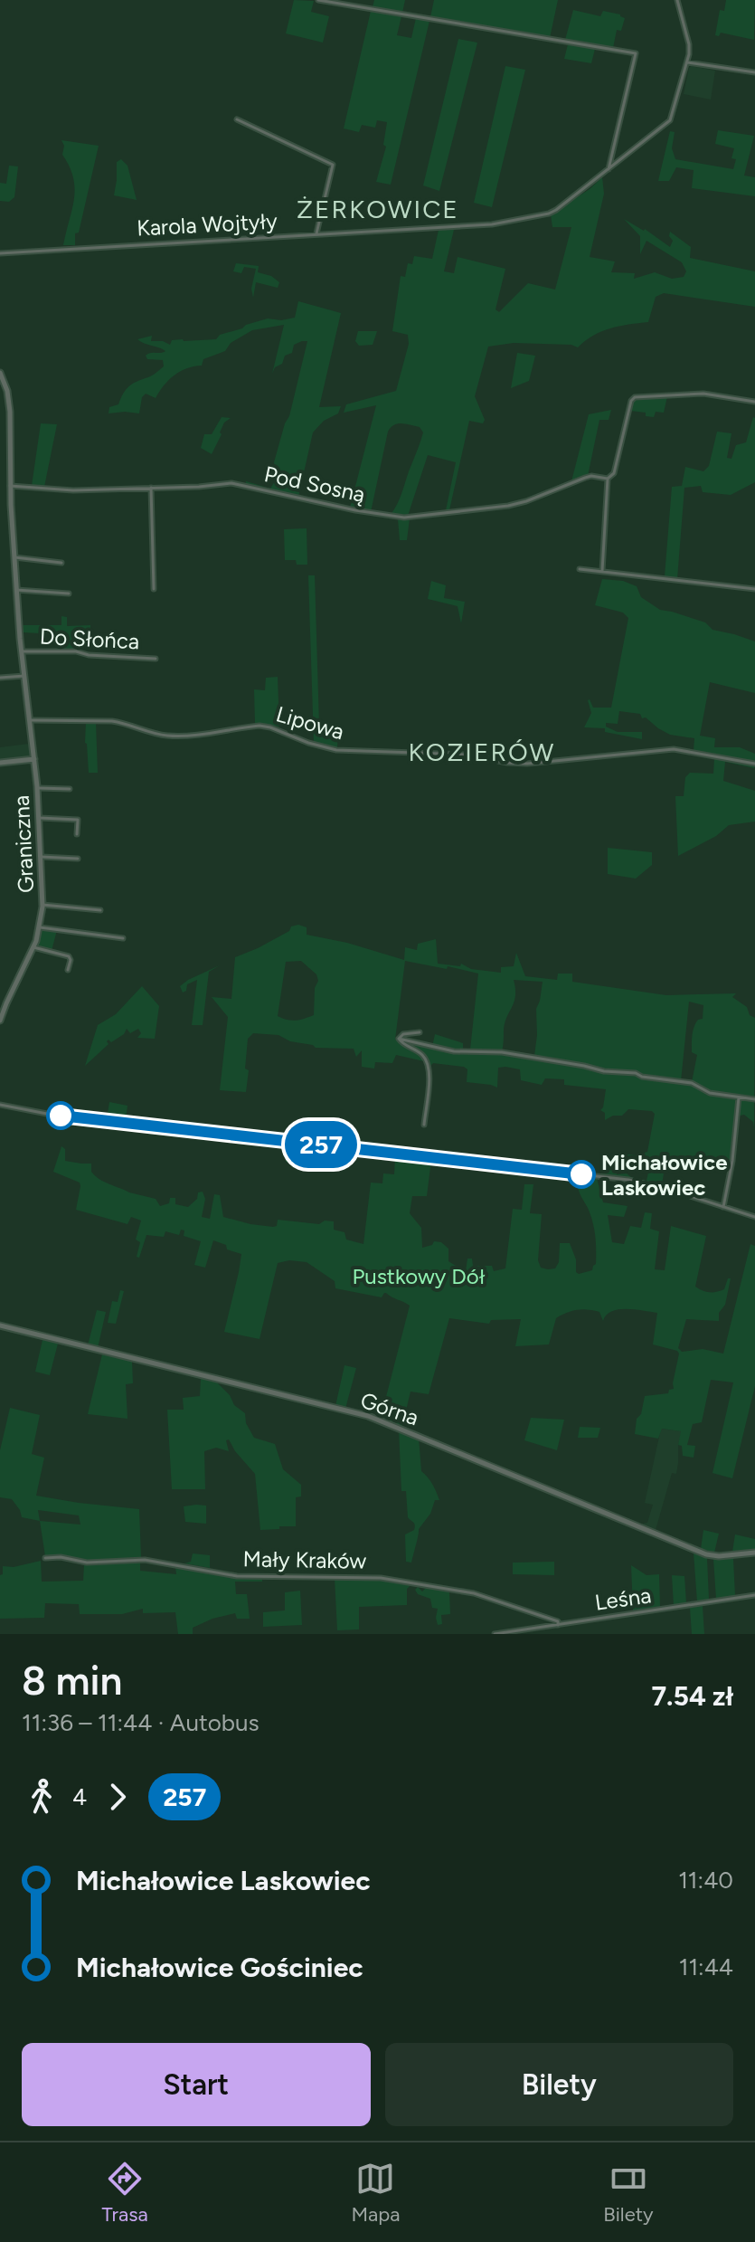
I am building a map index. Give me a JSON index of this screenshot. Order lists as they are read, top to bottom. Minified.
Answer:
{"streets":{"street":["Karola Wojtyły","Pod Sosną","Do Słońca","Lipowa","Graniczna","Górna","Mały Kraków","Leśna"]},"crossings":[["Pod Sosną","Graniczna"],["Do Słońca","Graniczna"],["Lipowa","Graniczna"],["Mały Kraków","Leśna"]],"districts":["ŻERKOWICE","KOZIERÓW"],"parks":["Pustkowy Dół"],"places":["Michałowice Laskowiec"],"lines":["bus line 257"],"page":{"on_map":"257","heading":["8 min","11:36 – 11:44 · Autobus","7.54 zł"],"legs":["4","257"],"list":[{"name":"Michałowice Laskowiec","value":"11:40"},{"name":"Michałowice Gościniec","value":"11:44"}],"buttons":["Start","Bilety"],"tabs":["Trasa","Mapa","Bilety"]}}
